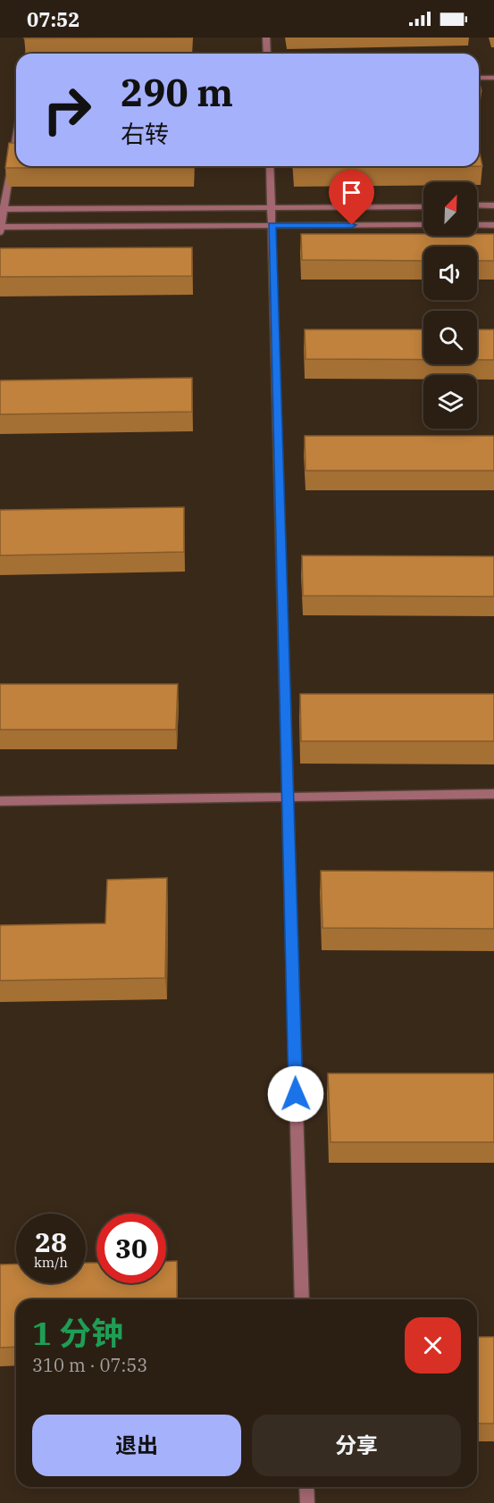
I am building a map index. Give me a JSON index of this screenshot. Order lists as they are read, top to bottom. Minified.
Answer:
{"north":"top right","page":{"status":"07:52","turn":["290 m","右转"],"speed":"28 km/h","limit":"30","heading":["1 分钟","310 m · 07:53"],"buttons":["退出","分享"]}}
